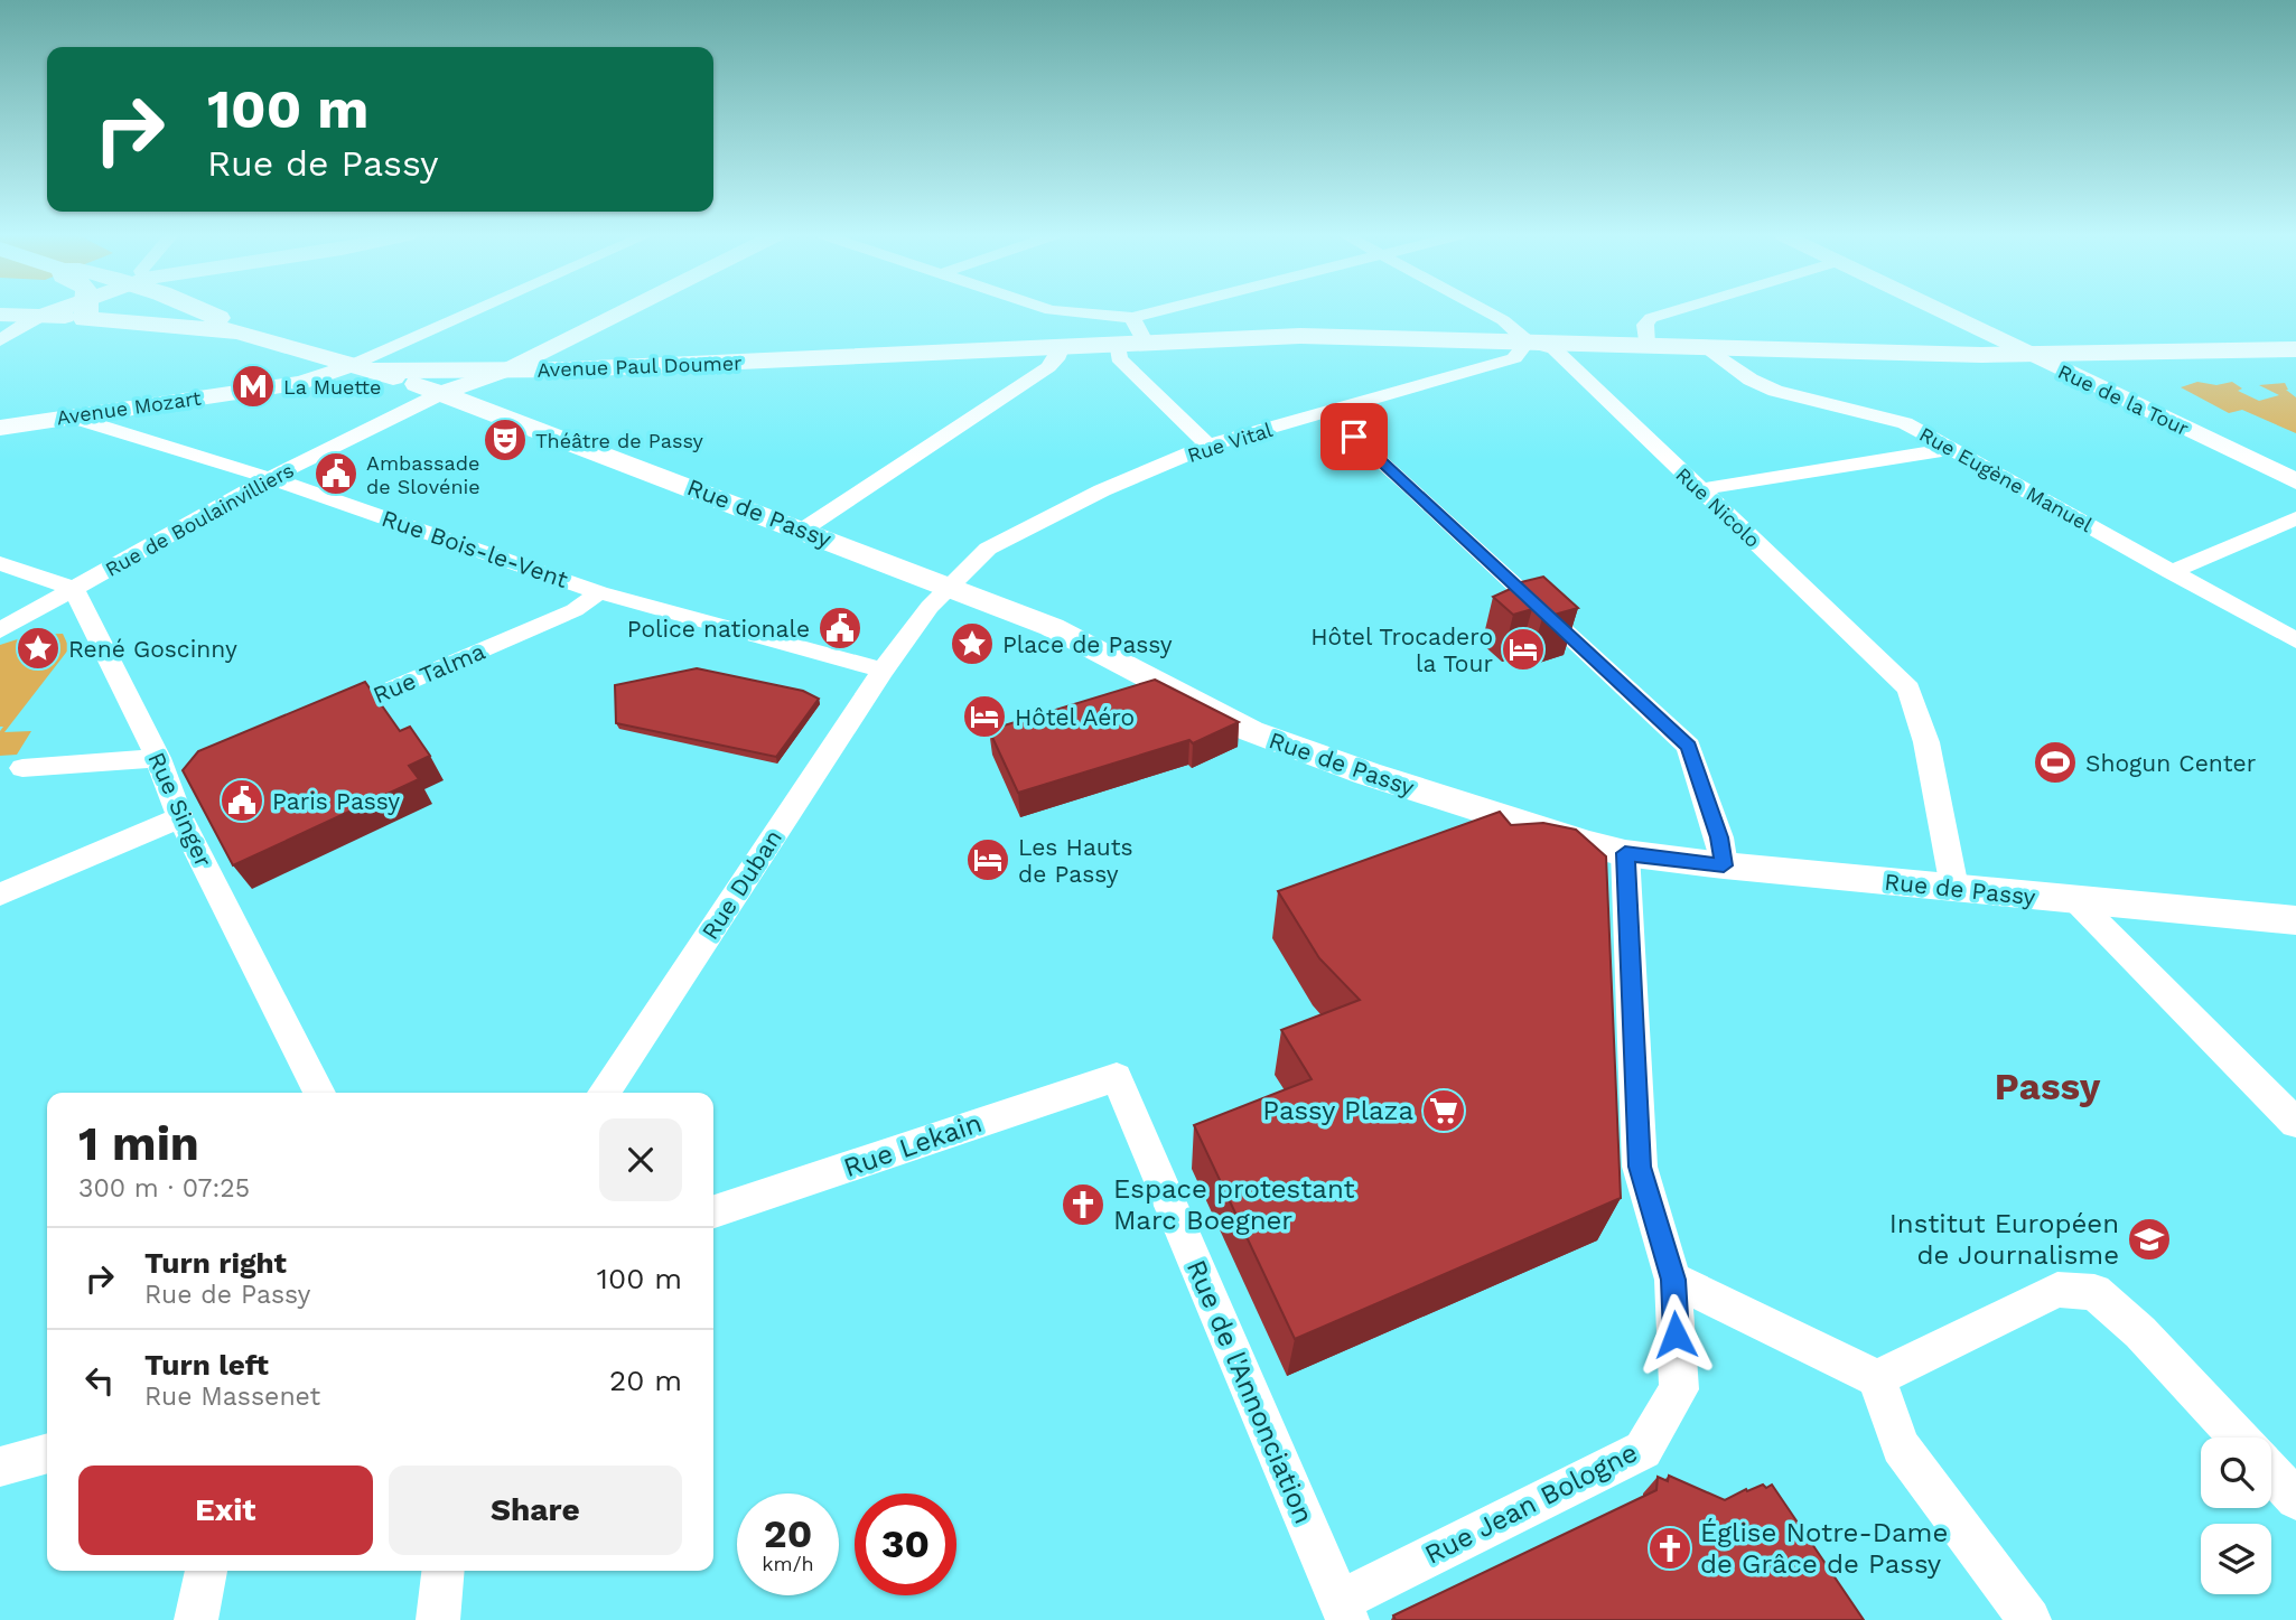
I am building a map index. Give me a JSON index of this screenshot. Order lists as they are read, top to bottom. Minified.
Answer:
{"streets":{"main road":["Avenue Paul Doumer"],"street":["Rue de la Tour","Avenue Mozart","Rue Vital","Rue Eugène Manuel","Rue Nicolo","Rue de Passy","Rue de Boulainvilliers","Rue Bois-le-Vent","Rue Talma","Rue Singer","Rue Duban","Rue Lekain","Rue de l'Annonciation","Rue Jean Bologne"]},"crossings":[["Avenue Paul Doumer","Rue de la Tour"],["Avenue Paul Doumer","Rue Vital"],["Avenue Paul Doumer","Rue Eugène Manuel"],["Avenue Paul Doumer","Rue Nicolo"],["Avenue Mozart","Rue Bois-le-Vent"],["Rue Vital","Rue Nicolo"],["Rue Vital","Rue de Passy"],["Rue Nicolo","Rue de Passy"],["Rue de Passy","Rue de Boulainvilliers"],["Rue de Passy","Rue Jean Bologne"],["Rue de Boulainvilliers","Rue Bois-le-Vent"],["Rue de Boulainvilliers","Rue Singer"],["Rue Bois-le-Vent","Rue Talma"],["Rue Bois-le-Vent","Rue Duban"],["Rue Lekain","Rue de l'Annonciation"],["Rue de l'Annonciation","Rue Jean Bologne"]],"districts":["Passy"],"places":{"metro station":["La Muette"],"theatre":["Théâtre de Passy"],"public building":["Ambassade de Slovénie","Police nationale","Paris Passy"],"place":["Place de Passy","René Goscinny"],"hotel":["Hôtel Trocadero la Tour","Hôtel Aéro","Les Hauts de Passy"],"sports":["Shogun Center"],"supermarket":["Passy Plaza"],"church":["Espace protestant Marc Boegner","Église Notre-Dame de Grâce de Passy"],"school or university":["Institut Européen de Journalisme"]},"page":{"turn":["100 m","Rue de Passy"],"heading":["1 min","300 m · 07:25"],"list":[{"name":"Turn right","note":"Rue de Passy","value":"100 m"},{"name":"Turn left","note":"Rue Massenet","value":"20 m"}],"buttons":["Exit","Share"],"speed":"20 km/h","limit":"30"}}
